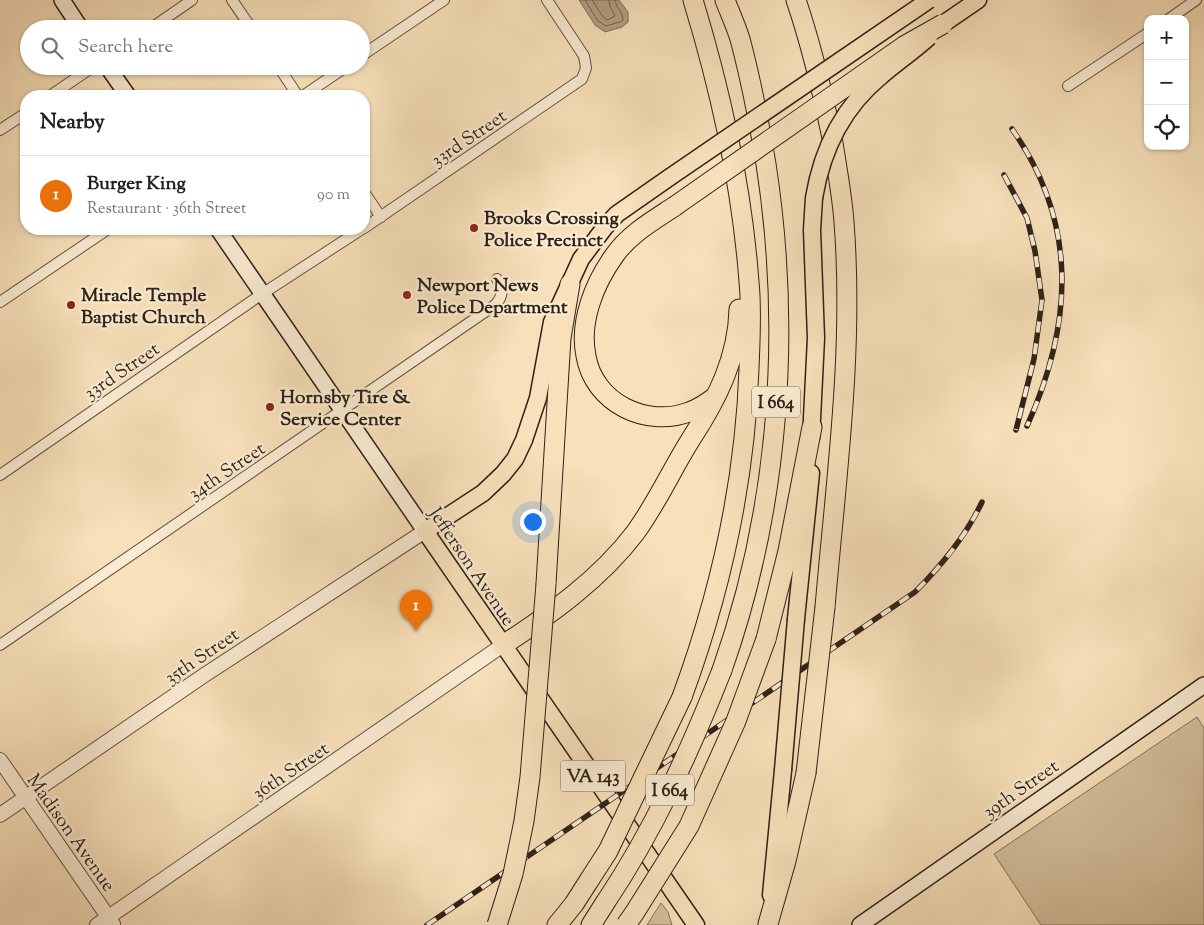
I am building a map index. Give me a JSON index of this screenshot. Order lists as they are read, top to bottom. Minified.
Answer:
{"streets":{"highway":["I 664"],"main road":["Jefferson Avenue","VA 143","39th Street"],"street":["33rd Street","34th Street","35th Street","36th Street","Madison Avenue"]},"crossings":[["33rd Street","Jefferson Avenue"],["34th Street","Jefferson Avenue"],["Jefferson Avenue","35th Street"],["Jefferson Avenue","36th Street"],["35th Street","Madison Avenue"],["36th Street","Madison Avenue"]],"places":["Brooks Crossing Police Precinct","Newport News Police Department","Miracle Temple Baptist Church","Hornsby Tire & Service Center"],"page":{"map_buttons":["+","−"],"search":"Search here","heading":"Nearby","list":[{"mark":"1","name":"Burger King","note":"Restaurant · 36th Street","value":"90 m"}],"pins":"1"}}
